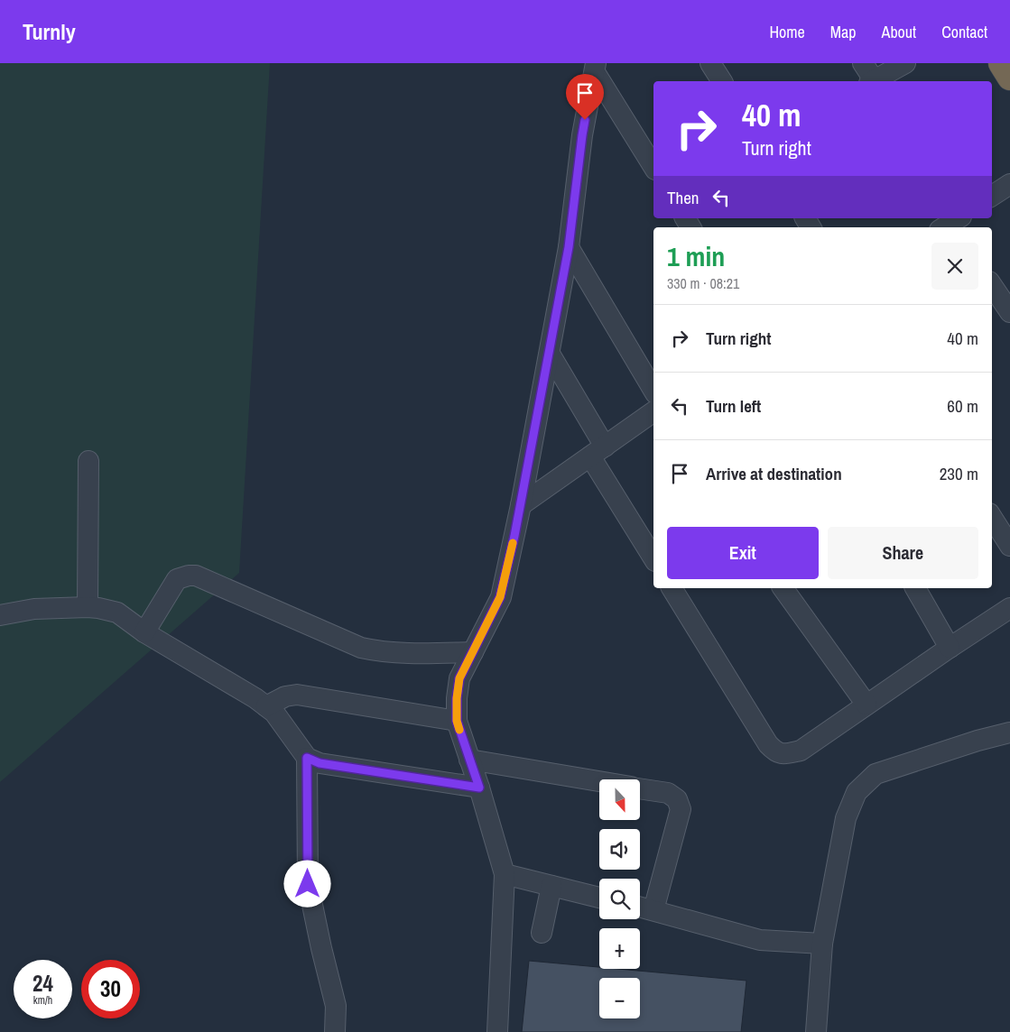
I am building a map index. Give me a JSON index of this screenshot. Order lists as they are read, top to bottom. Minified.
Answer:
{"north":"bottom","page":{"header":"Turnly","nav":["Home","Map","About","Contact"],"turn":["40 m","Turn right"],"then":"Then","heading":["1 min","330 m · 08:21"],"list":[{"name":"Turn right","value":"40 m"},{"name":"Turn left","value":"60 m"},{"name":"Arrive at destination","value":"230 m"}],"buttons":["Exit","Share"],"map_buttons":["+","−"],"speed":"24 km/h","limit":"30"}}
